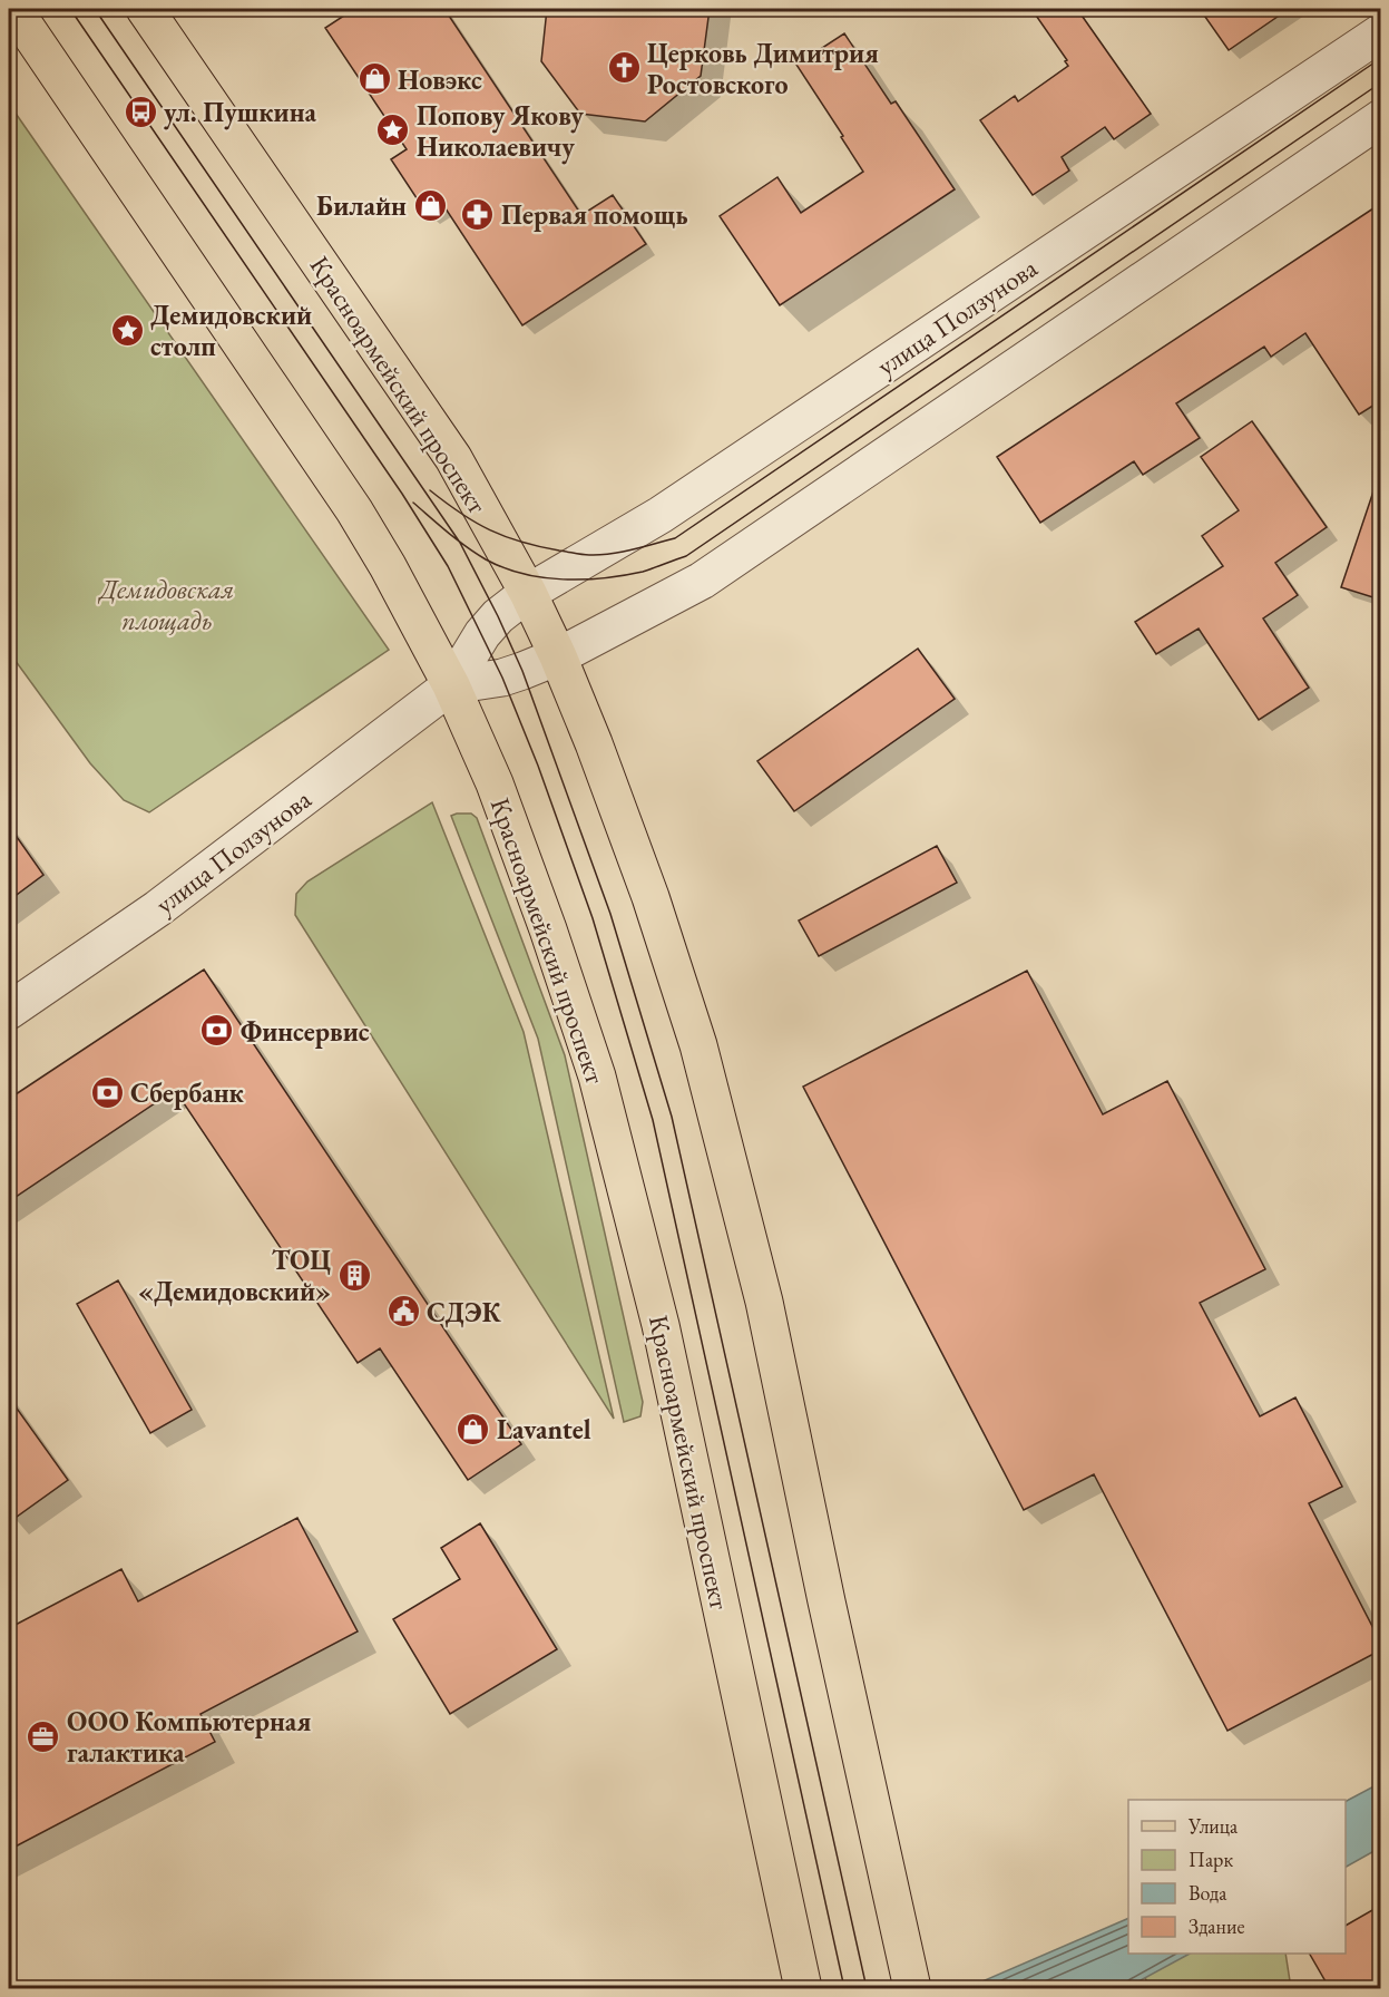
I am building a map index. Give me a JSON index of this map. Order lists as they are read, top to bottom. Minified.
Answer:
{"streets":{"main road":["Красноармейский проспект"],"street":["улица Ползунова"]},"crossings":[["улица Ползунова","Красноармейский проспект"]],"parks":["Демидовская площадь"],"places":{"church":["Церковь Димитрия Ростовского"],"shop":["Новэкс","Билайн","Lavantel"],"bus stop":["ул. Пушкина"],"place":["Попову Якову Николаевичу","Демидовский столп"],"pharmacy":["Первая помощь"],"bank":["Финсервис","Сбербанк"],"building":["ТОЦ «Демидовский»"],"public building":["СДЭК"],"office":["ООО Компьютерная галактика"]},"legend":["Улица","Парк","Вода","Здание"]}
